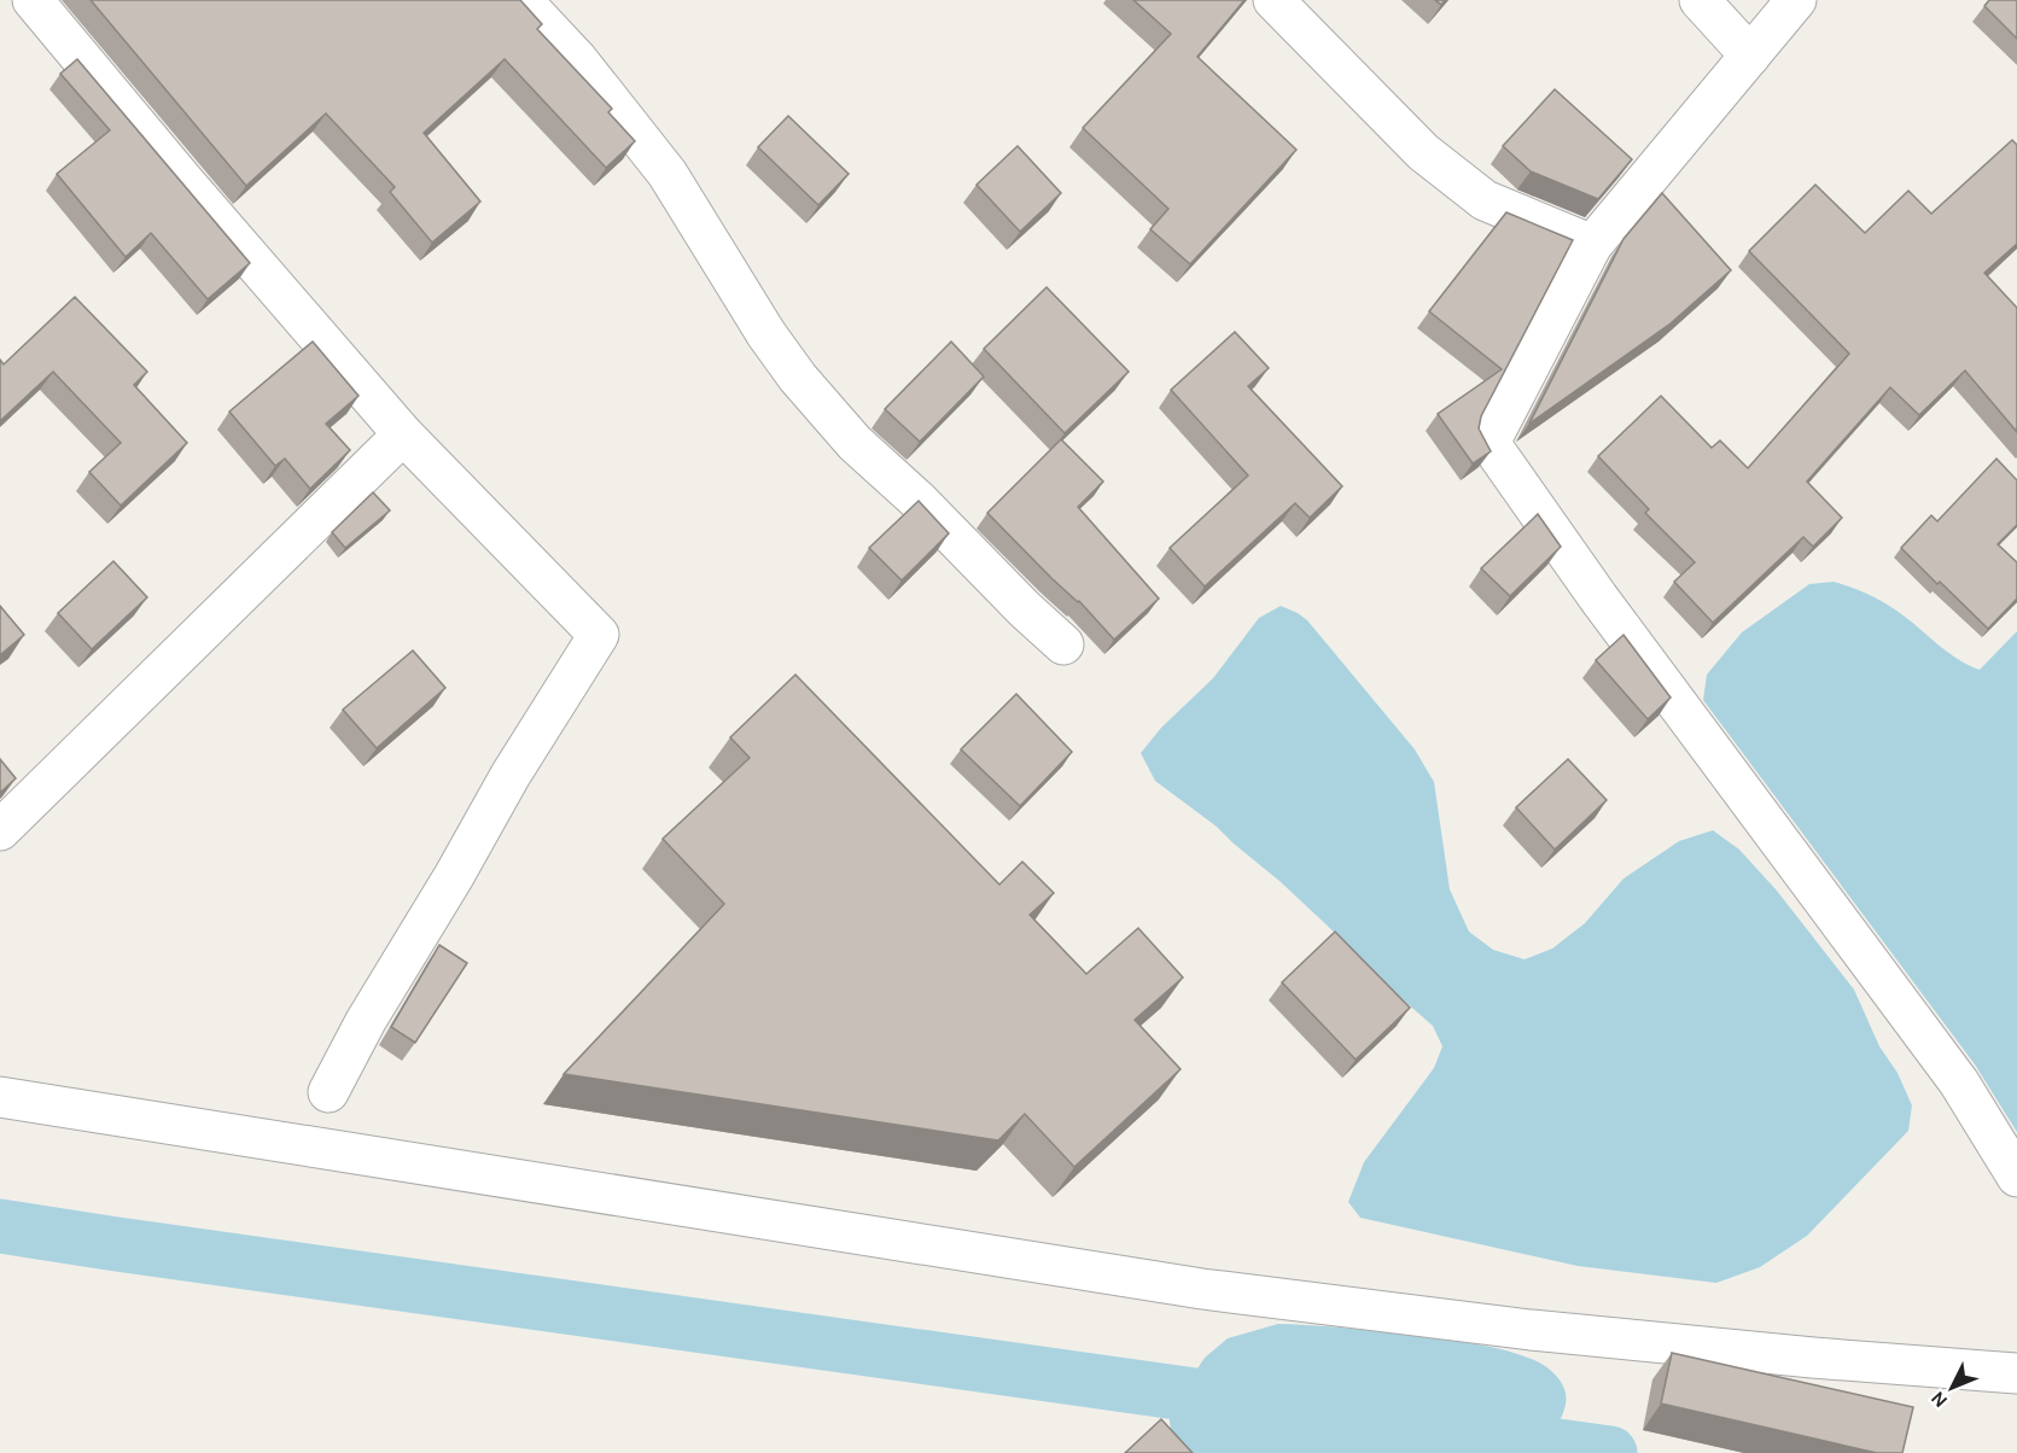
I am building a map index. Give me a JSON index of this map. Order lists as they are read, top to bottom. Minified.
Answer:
{"north":"bottom left"}
